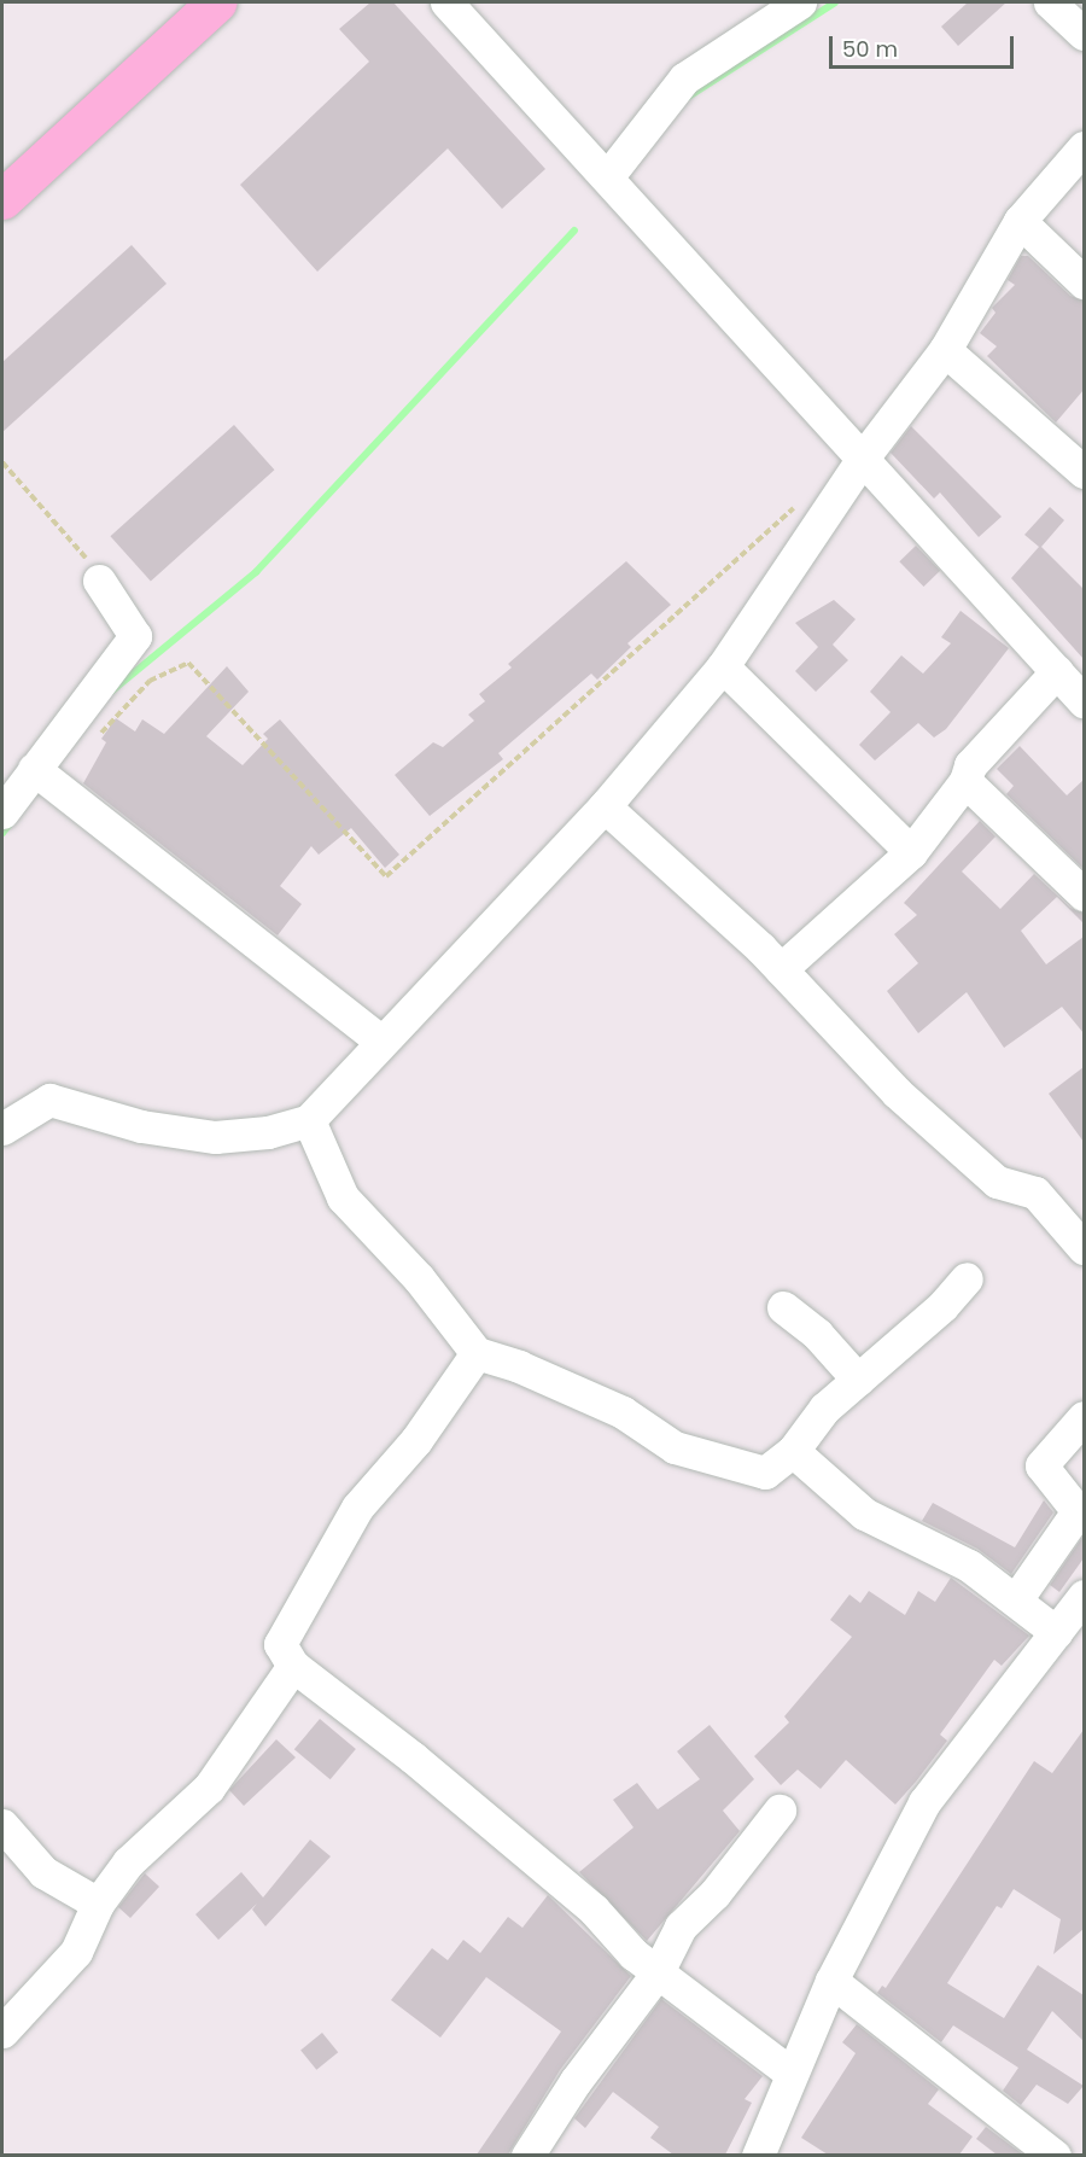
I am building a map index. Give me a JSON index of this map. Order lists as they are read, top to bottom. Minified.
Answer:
{"scale_bar":"50 m"}
